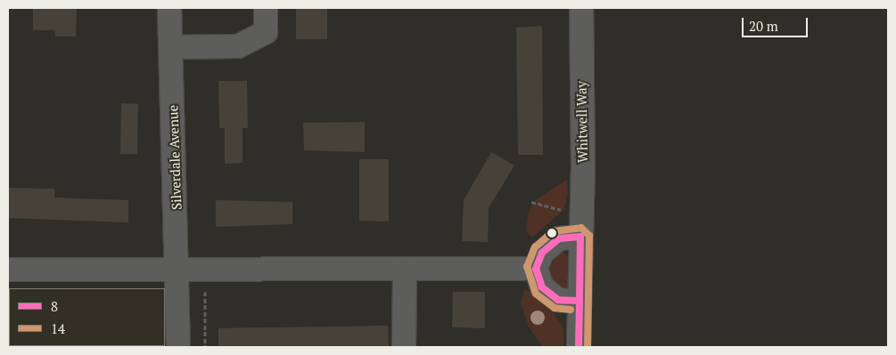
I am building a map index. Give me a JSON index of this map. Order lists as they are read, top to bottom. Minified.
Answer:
{"streets":{"street":["Whitwell Way","Silverdale Avenue"]},"lines":["transit line 14","transit line 8"],"legend":["8","14"],"scale_bar":"20 m"}
